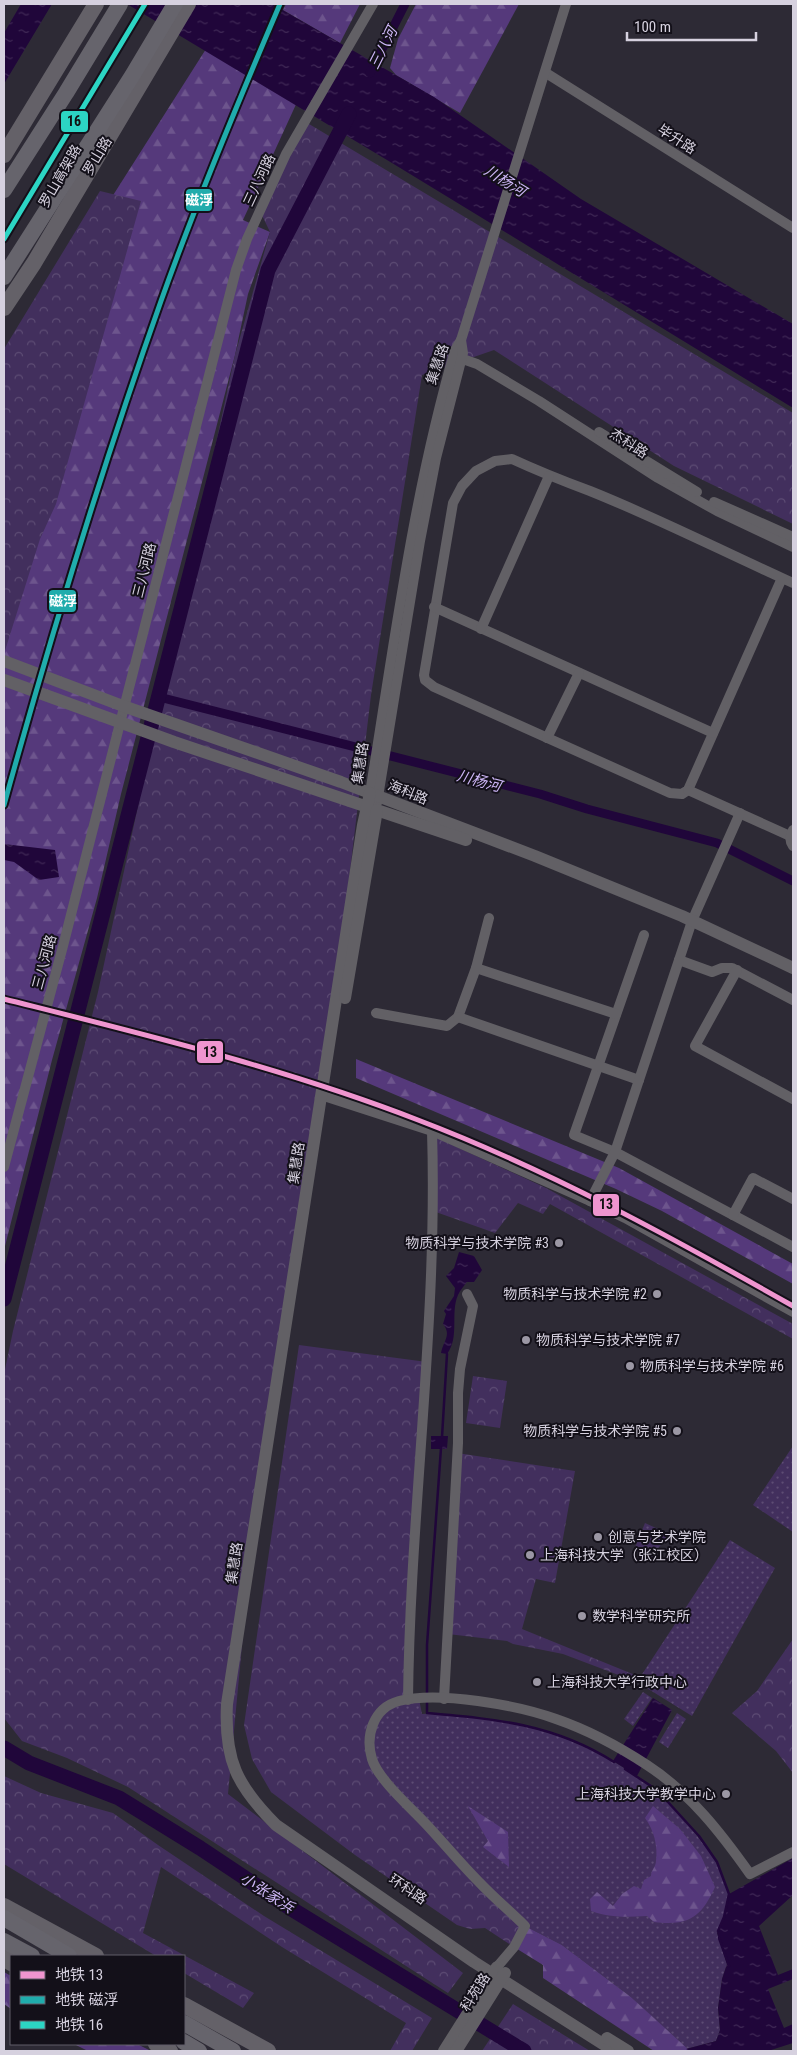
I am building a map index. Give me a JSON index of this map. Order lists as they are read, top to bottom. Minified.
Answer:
{"streets":{"highway":["罗山高架路"],"main road":["罗山路"],"street":["毕升路","三八河路","集慧路","杰科路","海科路","环科路","科苑路"]},"crossings":[["毕升路","集慧路"],["三八河路","海科路"],["集慧路","杰科路"],["集慧路","海科路"],["集慧路","环科路"],["环科路","科苑路"]],"water":["三八河","川杨河","小张家浜"],"places":["物质科学与技术学院 #3","物质科学与技术学院 #2","物质科学与技术学院 #7","物质科学与技术学院 #6","物质科学与技术学院 #5","创意与艺术学院","上海科技大学（张江校区）","数学科学研究所","上海科技大学行政中心","上海科技大学教学中心"],"lines":["metro line 磁浮","metro line 16","metro line 13"],"legend":["地铁 13","地铁 磁浮","地铁 16"],"scale_bar":"100 m"}
